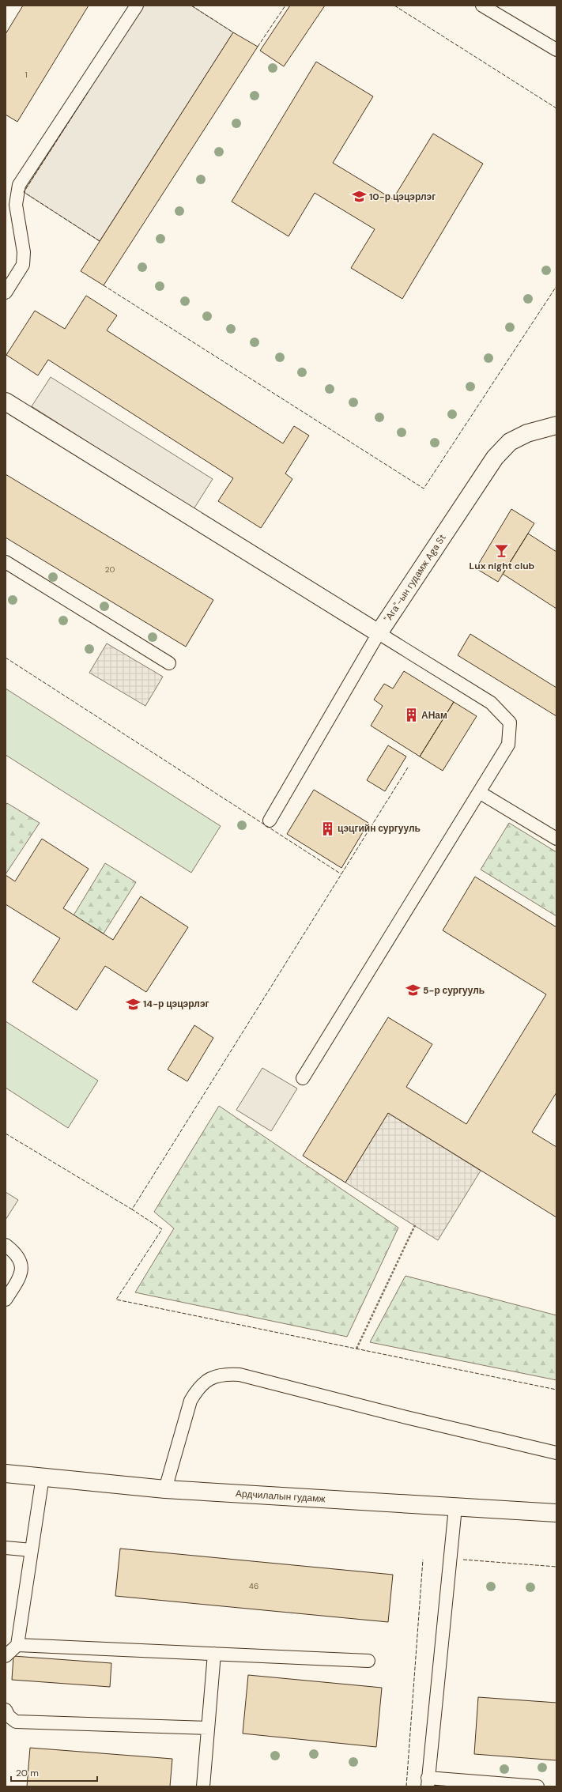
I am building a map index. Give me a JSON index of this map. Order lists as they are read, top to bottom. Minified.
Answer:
{"streets":{"street":["\"Ага\"-ын гудамж Aga St","Ардчилалын гудамж"]},"places":{"school or university":["10-р цэцэрлэг","5-р сургууль","14-р цэцэрлэг"],"bar":["Lux night club"],"building":["АНам","цэцгийн сургууль"]},"house_numbers":["1","20","46"],"scale_bar":"20 m"}
